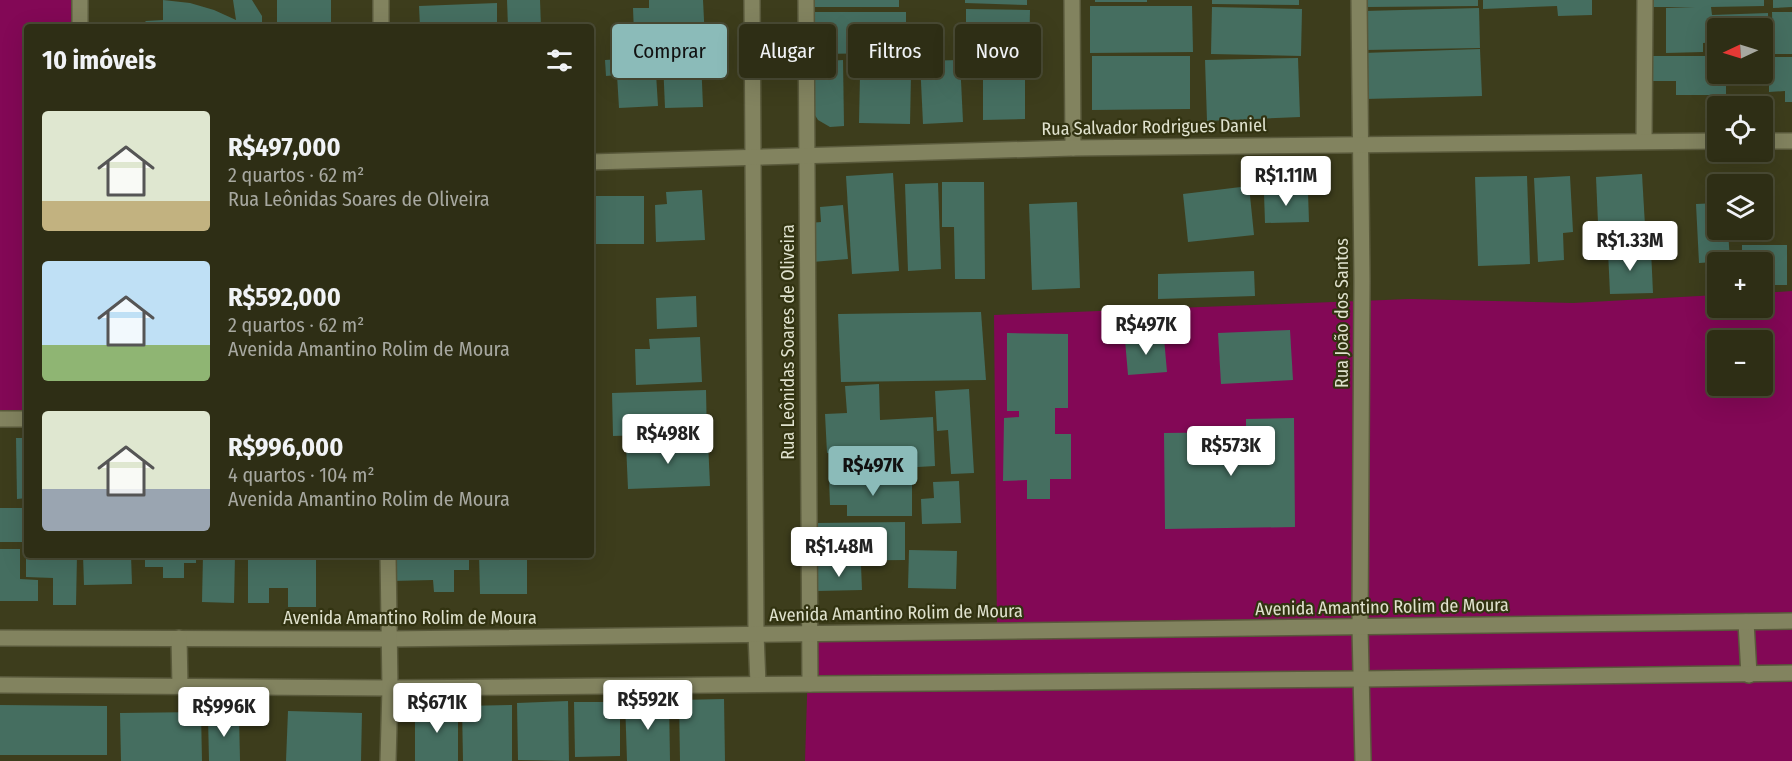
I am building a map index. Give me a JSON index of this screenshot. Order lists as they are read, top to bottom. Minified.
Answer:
{"streets":{"street":["Rua Salvador Rodrigues Daniel","Rua João dos Santos","Rua Leônidas Soares de Oliveira","Avenida Amantino Rolim de Moura"]},"crossings":[["Rua Salvador Rodrigues Daniel","Rua João dos Santos"],["Rua Salvador Rodrigues Daniel","Rua Leônidas Soares de Oliveira"],["Rua João dos Santos","Avenida Amantino Rolim de Moura"],["Rua Leônidas Soares de Oliveira","Avenida Amantino Rolim de Moura"]],"north":"left","page":{"map_buttons":["+","−"],"chip":["Comprar","Alugar","Filtros","Novo"],"heading":"10 imóveis","list":[{"name":"R$497,000","note":"2 quartos · 62 m² · Rua Leônidas Soares de Oliveira"},{"name":"R$592,000","note":"2 quartos · 62 m² · Avenida Amantino Rolim de Moura"},{"name":"R$996,000","note":"4 quartos · 104 m² · Avenida Amantino Rolim de Moura"}],"price":["R$1.11M","R$1.33M","R$497K","R$498K","R$573K","R$497K","R$1.48M","R$592K","R$671K","R$996K"]}}
